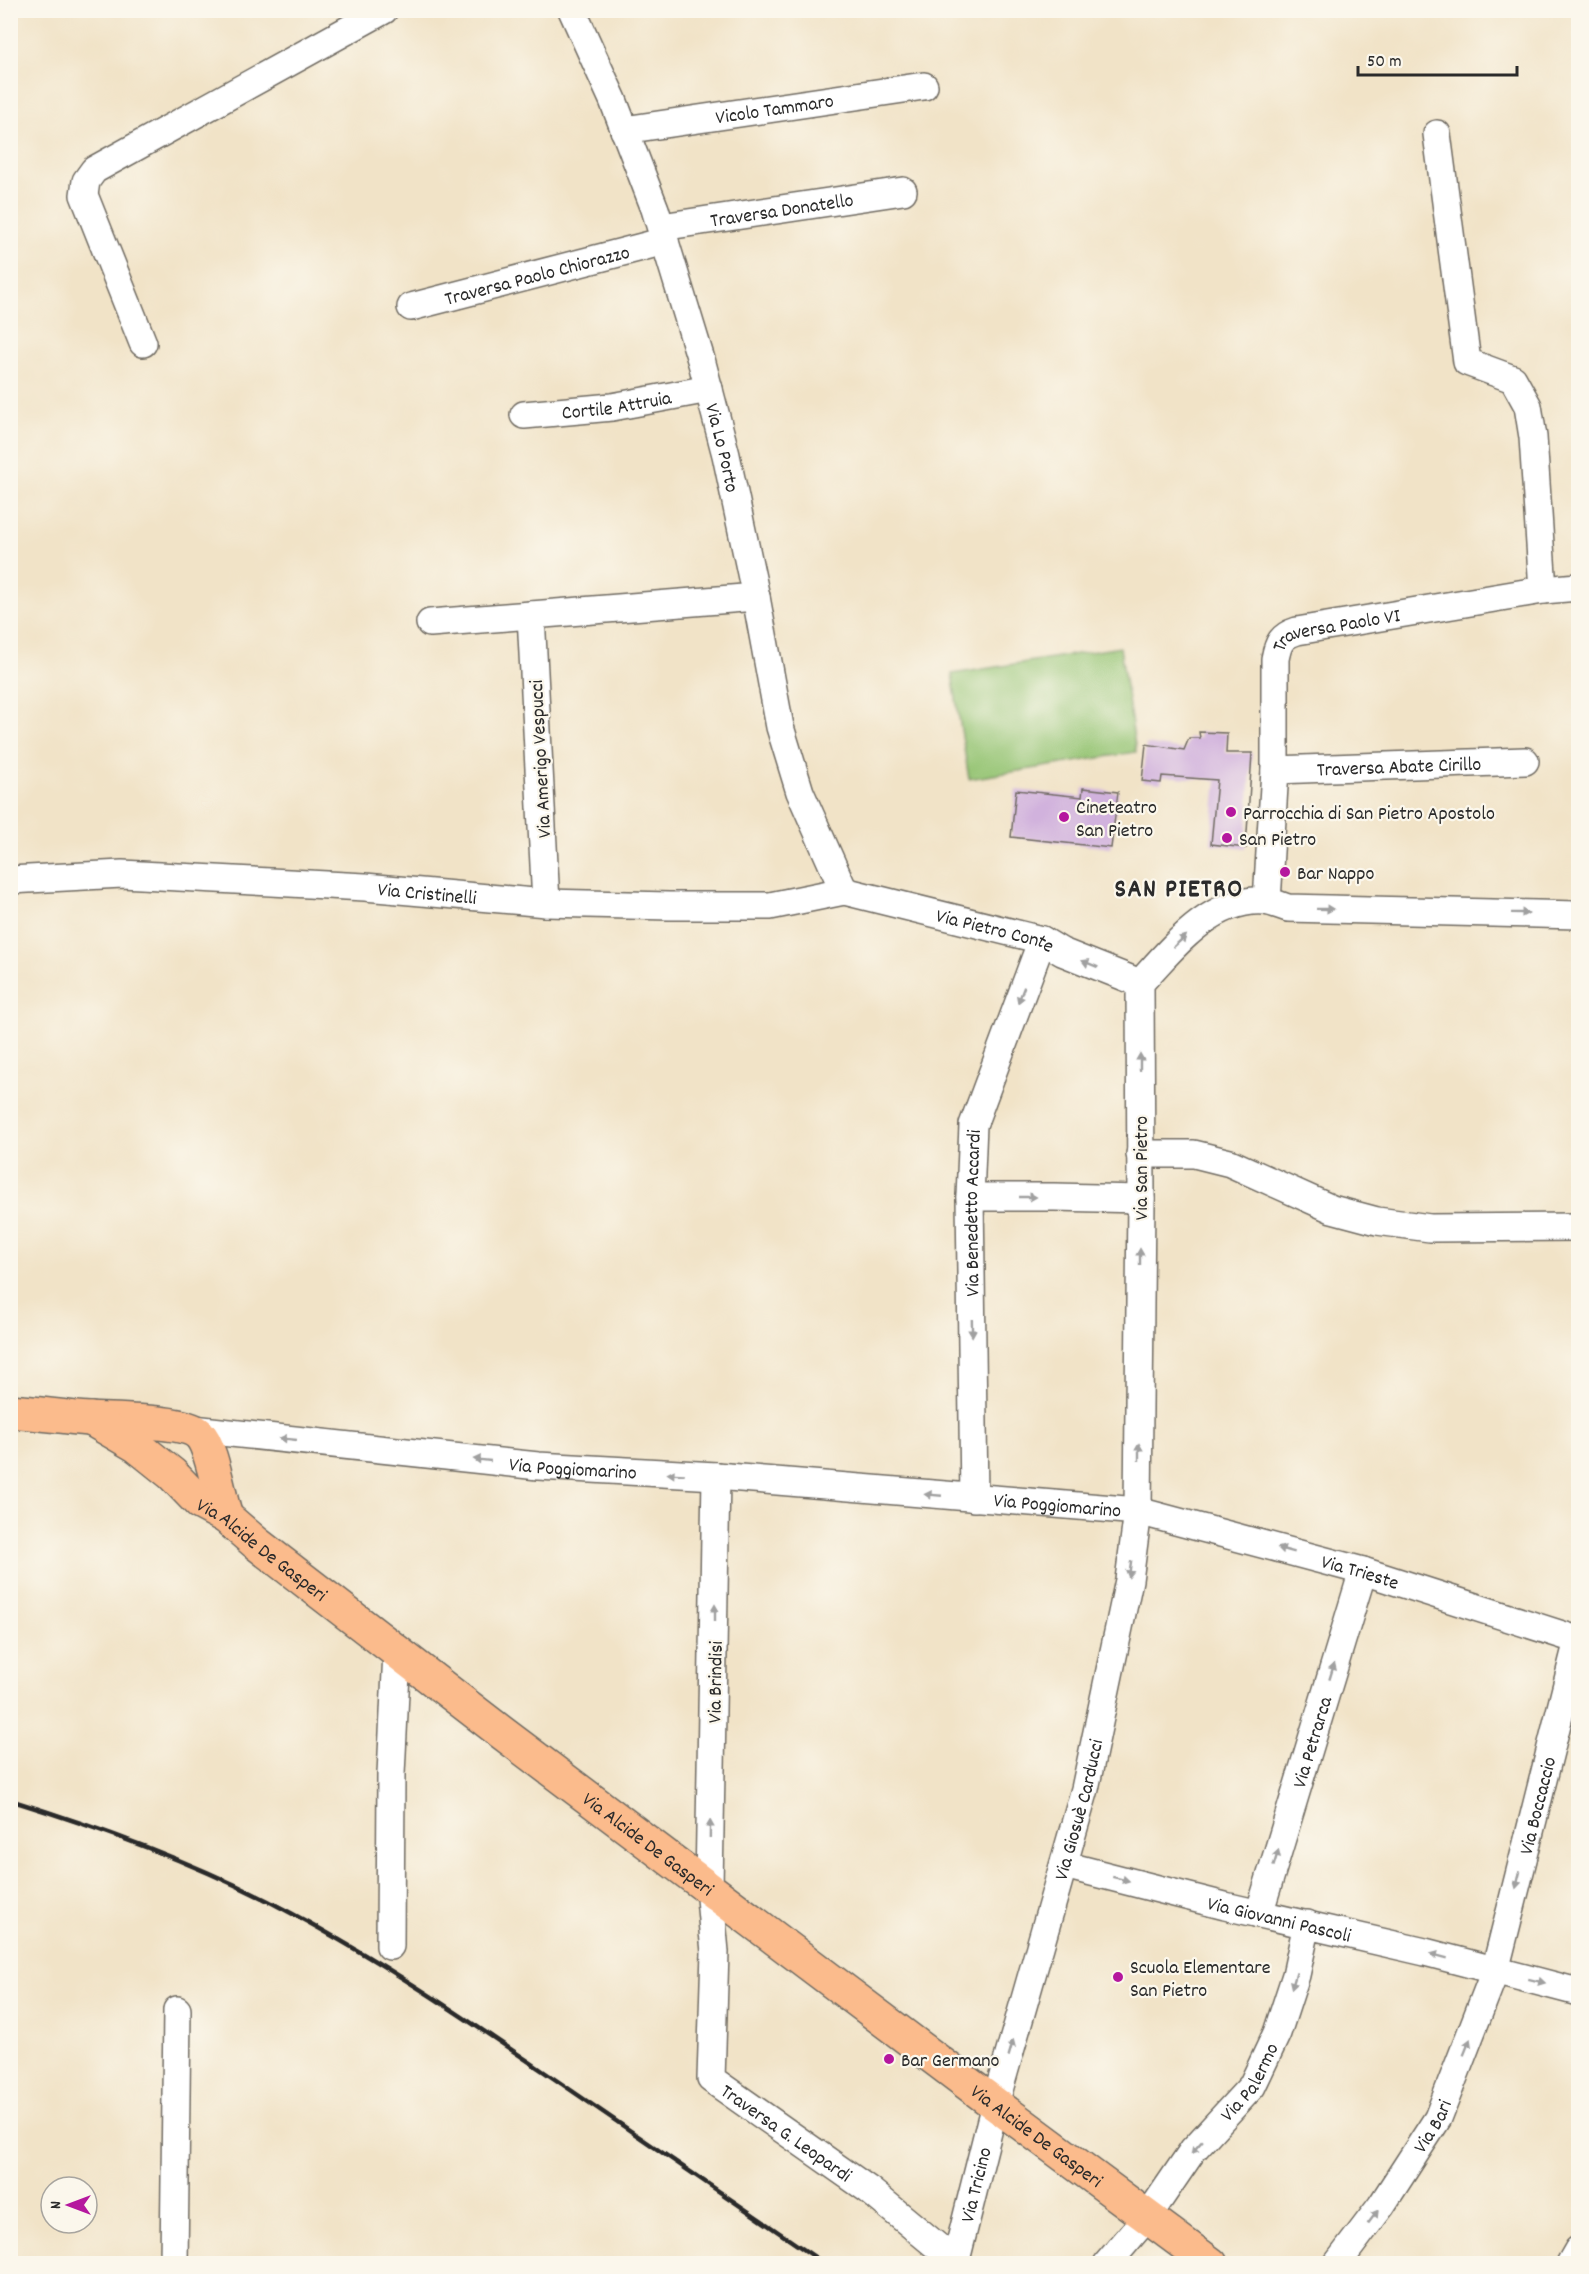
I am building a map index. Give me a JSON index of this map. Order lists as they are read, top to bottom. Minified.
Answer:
{"streets":{"main road":["Via Poggiomarino","Via Alcide De Gasperi"],"street":["Vicolo Tammaro","Traversa Donatello","Traversa Paolo Chiorazzo","Cortile Attruia","Via Lo Porto","Traversa Paolo VI","Via Amerigo Vespucci","Traversa Abate Cirillo","Via Cristinelli","Via Pietro Conte","Via San Pietro","Via Benedetto Accardi","Via Trieste","Via Brindisi","Via Petrarca","Via Boccaccio","Via Giosuè Carducci","Via Giovanni Pascoli","Via Palermo","Via Bari","Traversa G. Leopardi","Via Tricino"]},"crossings":[["Vicolo Tammaro","Via Lo Porto"],["Traversa Donatello","Traversa Paolo Chiorazzo"],["Traversa Donatello","Via Lo Porto"],["Traversa Paolo Chiorazzo","Via Lo Porto"],["Cortile Attruia","Via Lo Porto"],["Via Lo Porto","Via Cristinelli"],["Via Lo Porto","Via Pietro Conte"],["Traversa Paolo VI","Traversa Abate Cirillo"],["Via Amerigo Vespucci","Via Cristinelli"],["Via Cristinelli","Via Pietro Conte"],["Via Pietro Conte","Via San Pietro"],["Via Pietro Conte","Via Benedetto Accardi"],["Via San Pietro","Via Poggiomarino"],["Via San Pietro","Via Trieste"],["Via San Pietro","Via Giosuè Carducci"],["Via Benedetto Accardi","Via Poggiomarino"],["Via Poggiomarino","Via Alcide De Gasperi"],["Via Poggiomarino","Via Trieste"],["Via Poggiomarino","Via Brindisi"],["Via Poggiomarino","Via Giosuè Carducci"],["Via Alcide De Gasperi","Via Brindisi"],["Via Alcide De Gasperi","Via Giosuè Carducci"],["Via Alcide De Gasperi","Via Palermo"],["Via Alcide De Gasperi","Traversa G. Leopardi"],["Via Alcide De Gasperi","Via Tricino"],["Via Trieste","Via Petrarca"],["Via Trieste","Via Boccaccio"],["Via Trieste","Via Giosuè Carducci"],["Via Brindisi","Traversa G. Leopardi"],["Via Petrarca","Via Giovanni Pascoli"],["Via Boccaccio","Via Giovanni Pascoli"],["Via Boccaccio","Via Bari"],["Via Giosuè Carducci","Via Giovanni Pascoli"],["Via Giosuè Carducci","Via Tricino"],["Via Giovanni Pascoli","Via Palermo"],["Via Giovanni Pascoli","Via Bari"],["Traversa G. Leopardi","Via Tricino"]],"one_way":["Via San Pietro","Via Benedetto Accardi","Via Poggiomarino","Via Trieste","Via Brindisi","Via Petrarca","Via Boccaccio","Via Palermo","Via Bari"],"districts":["SAN PIETRO"],"places":["Parrocchia di San Pietro Apostolo","Cineteatro San Pietro","San Pietro","Bar Nappo","Scuola Elementare San Pietro","Bar Germano"],"scale_bar":"50 m","north":"left"}
